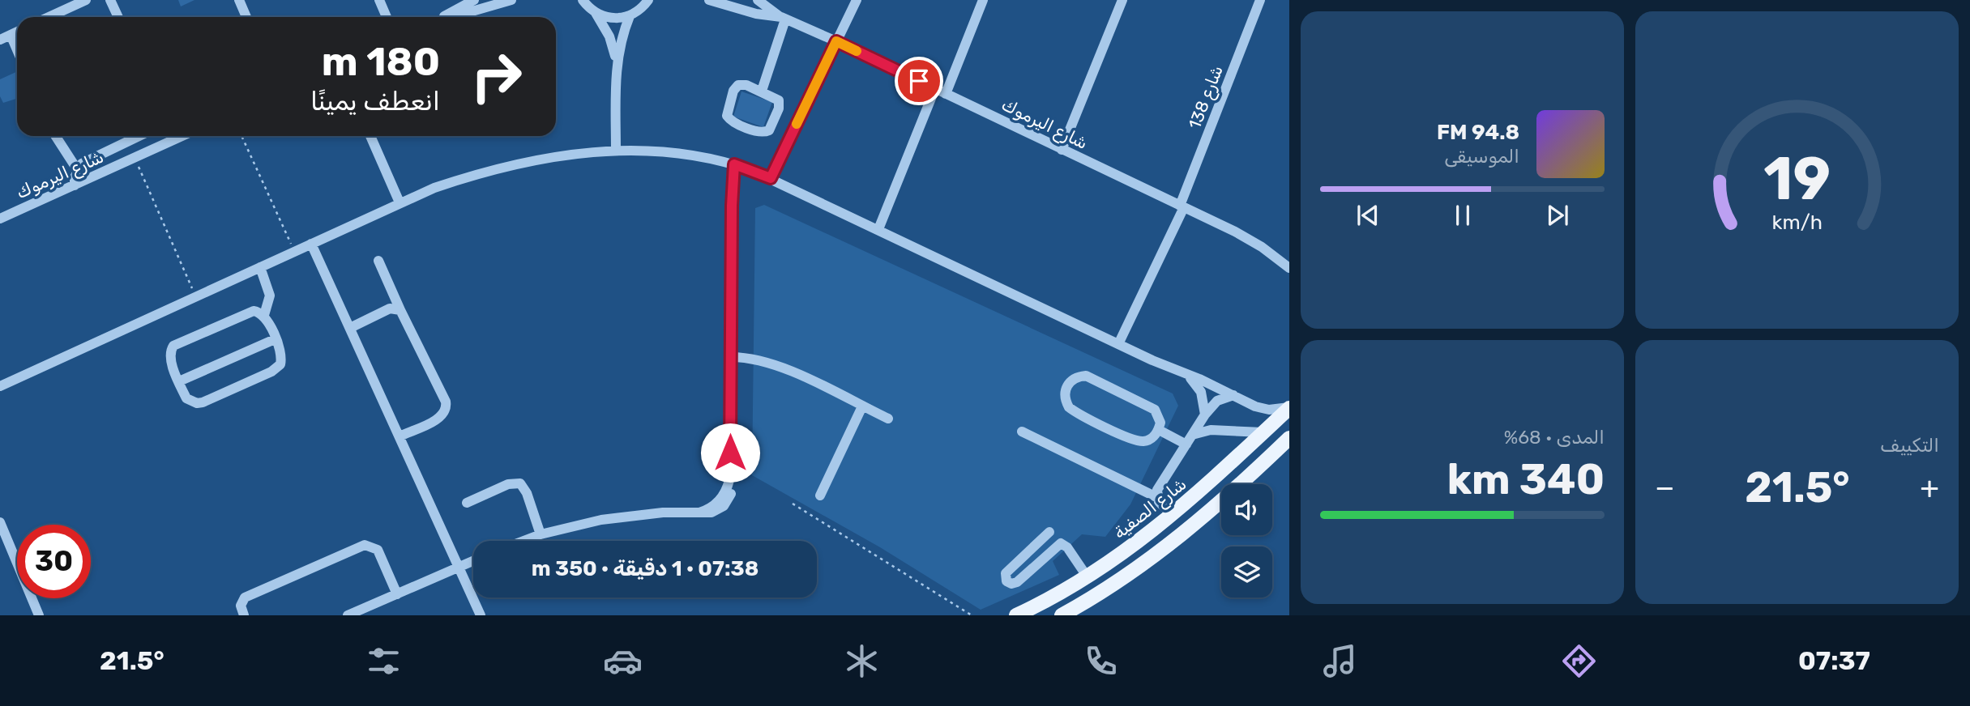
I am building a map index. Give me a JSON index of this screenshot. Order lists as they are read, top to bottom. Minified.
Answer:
{"streets":{"main road":["شارع الصفية"],"street":["شارع 138","شارع اليرموك"]},"crossings":[["شارع 138","شارع اليرموك"]],"page":{"turn":["180 m","انعطف يمينًا"],"song":["94.8 FM","الموسيقى"],"tile":["التكييف",["المدى · 68%","340 km"]],"heat":["−","21.5°","+"],"limit":"30","trip":"07:38 · 1 دقيقة · 350 m","tabs":["07:37","21.5°"],"gauge":["19","km/h"]}}
